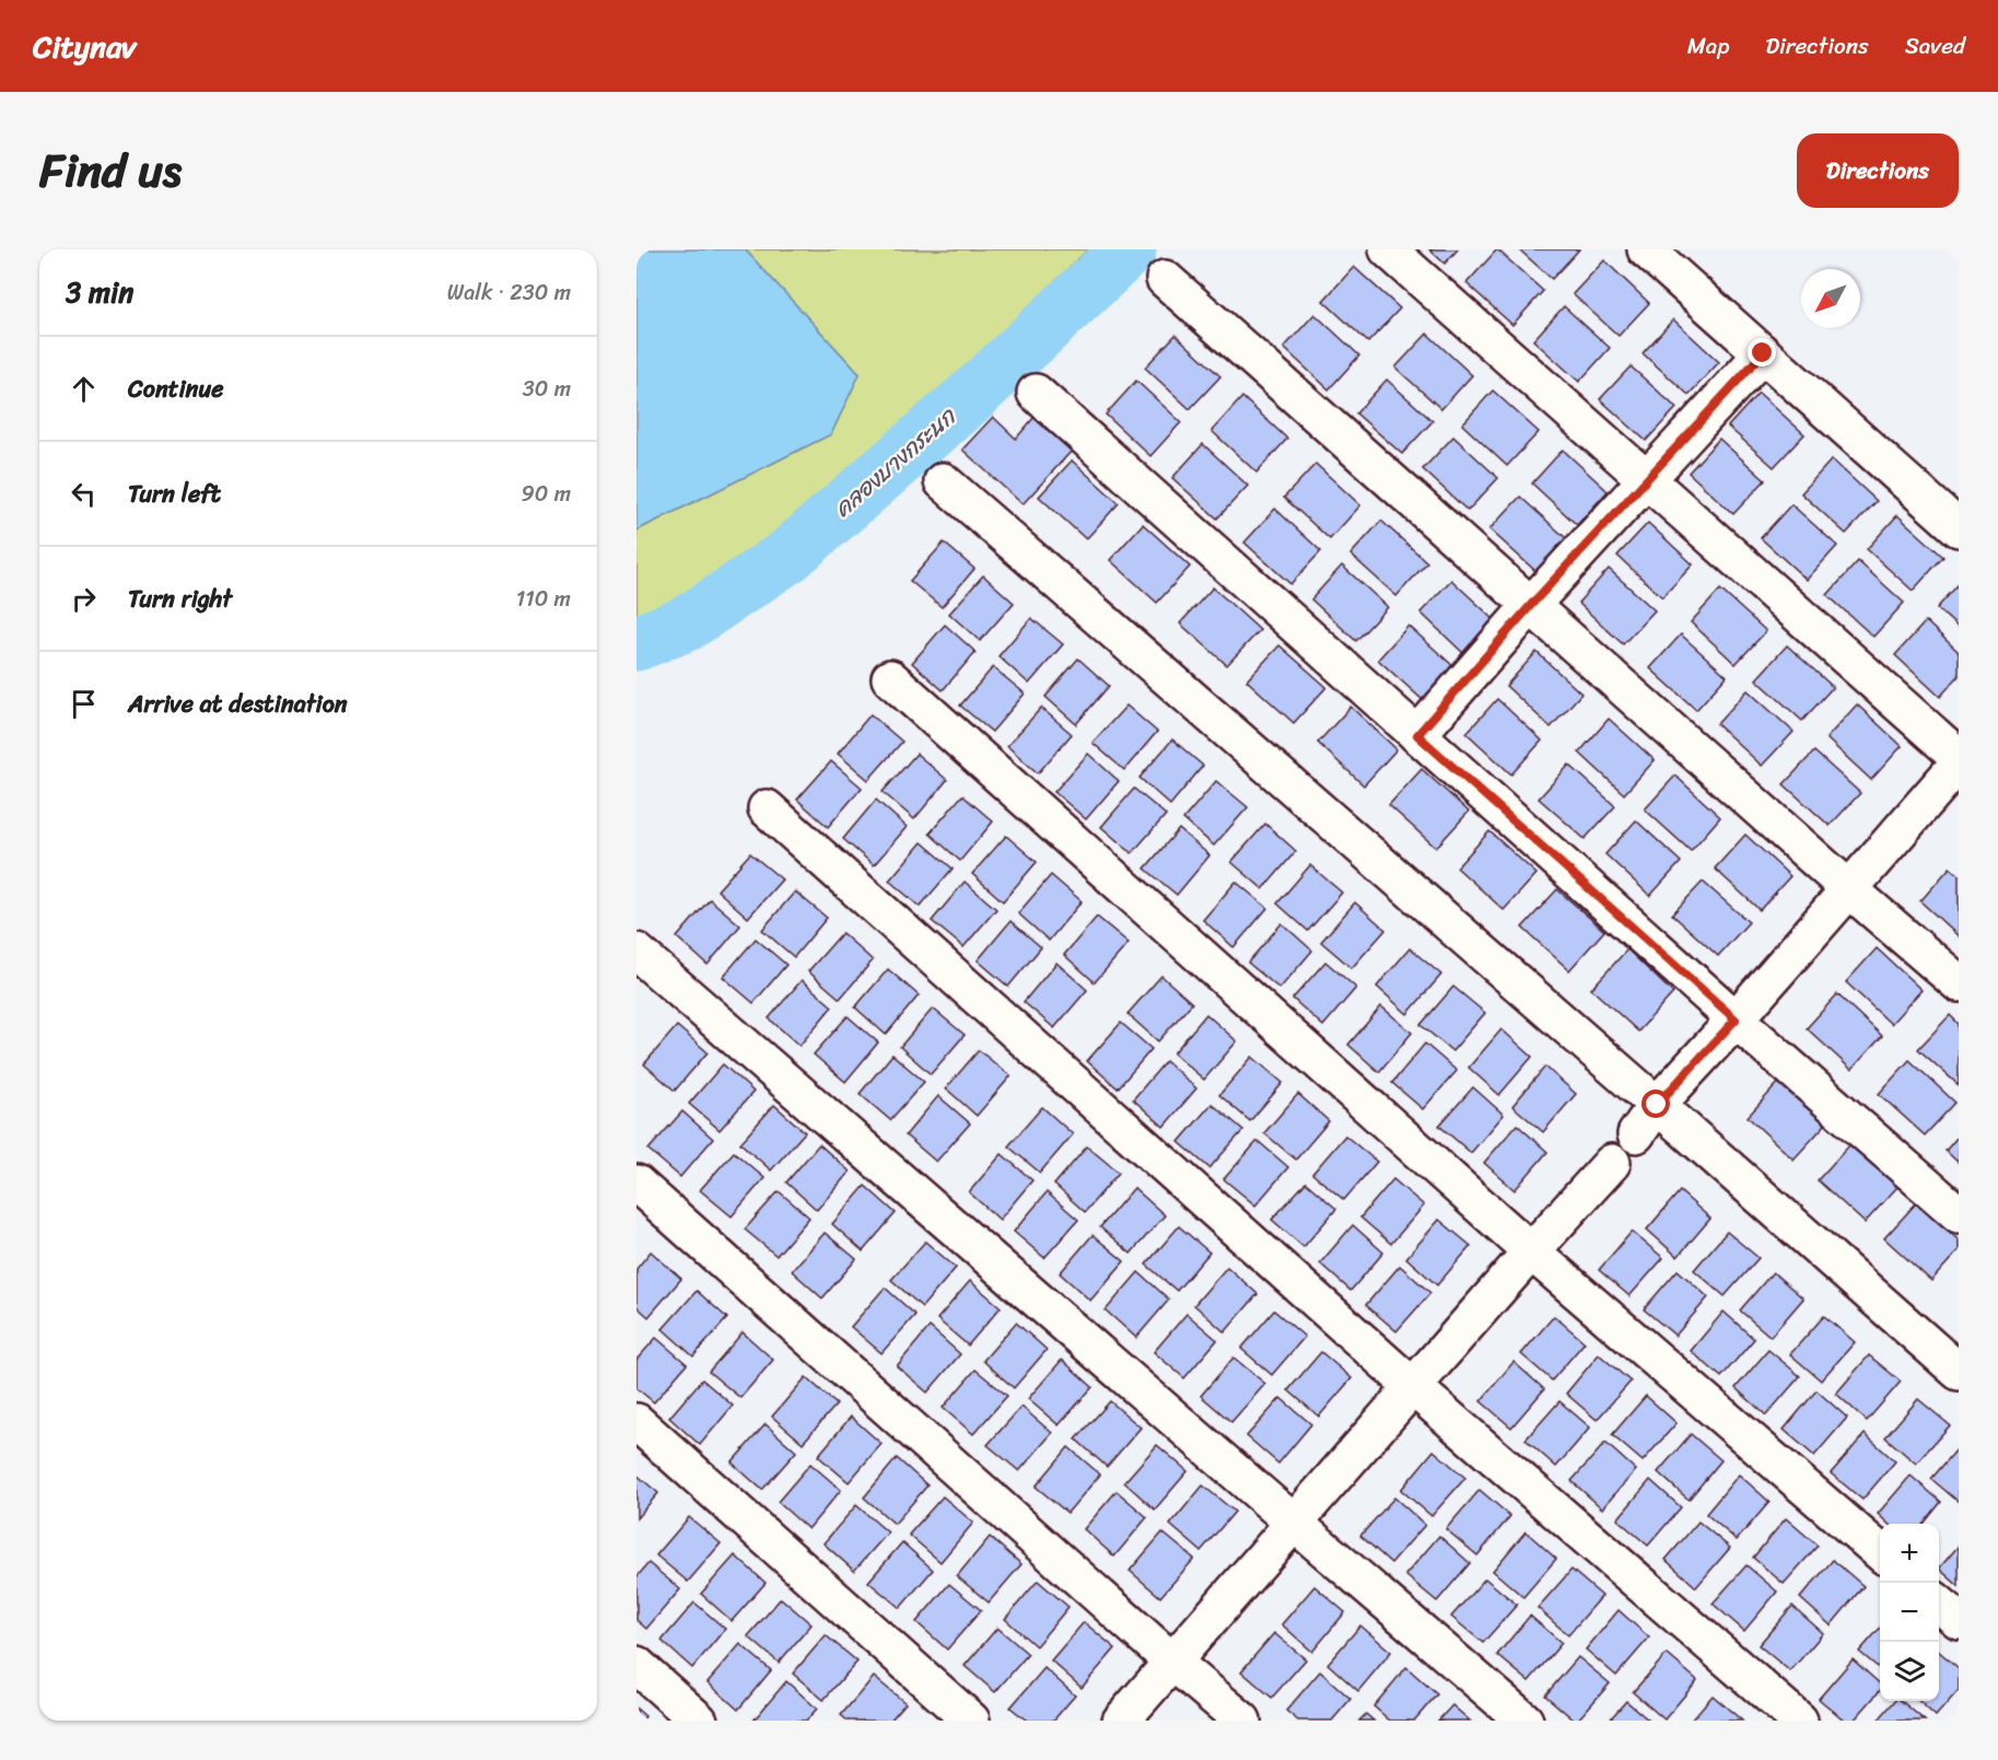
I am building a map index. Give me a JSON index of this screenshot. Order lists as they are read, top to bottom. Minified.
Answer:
{"water":["คลองบางกระนก"],"north":"bottom left","page":{"header":"Citynav","nav":["Map","Directions","Saved"],"title":"Find us","buttons":"Directions","heading":["3 min","Walk · 230 m"],"list":[["Continue","30 m"],["Turn left","90 m"],["Turn right","110 m"],"Arrive at destination"],"map_buttons":["+","−"]}}
